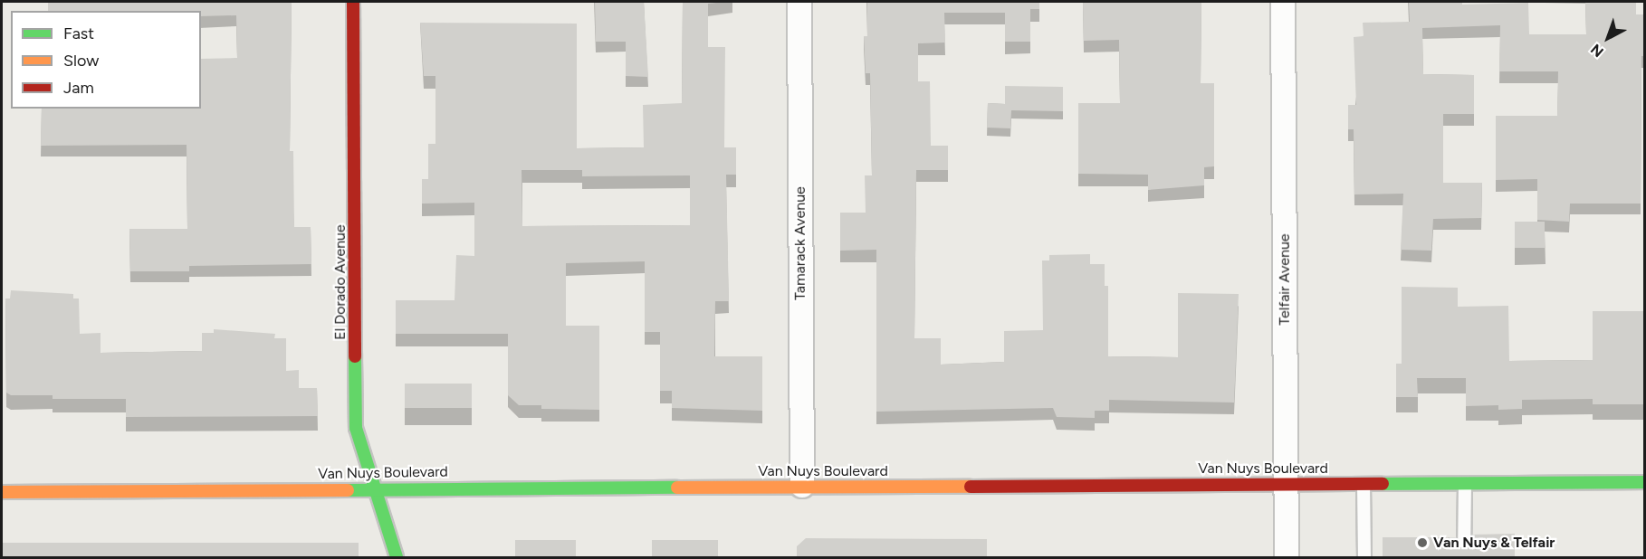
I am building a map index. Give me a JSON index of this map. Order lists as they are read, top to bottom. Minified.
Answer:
{"streets":{"main road":["El Dorado Avenue","Van Nuys Boulevard"],"street":["Tamarack Avenue","Telfair Avenue"]},"crossings":[["Tamarack Avenue","Van Nuys Boulevard"],["Telfair Avenue","Van Nuys Boulevard"],["El Dorado Avenue","Van Nuys Boulevard"]],"places":["Van Nuys & Telfair"],"legend":["Fast","Slow","Jam"],"north":"bottom left"}
